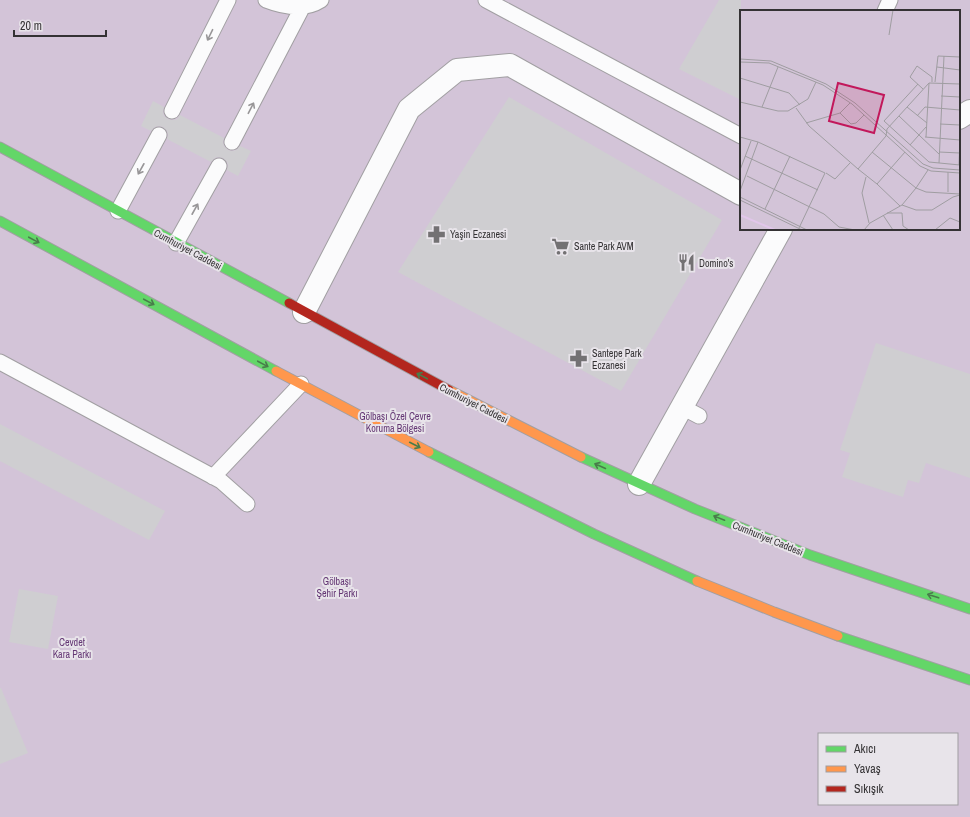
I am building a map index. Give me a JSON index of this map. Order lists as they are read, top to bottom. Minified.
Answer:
{"streets":{"main road":["Cumhuriyet Caddesi"]},"parks":["Gölbaşı Özel Çevre Koruma Bölgesi","Gölbaşı Şehir Parkı","Cevdet Kara Parkı"],"places":{"pharmacy":["Yaşin Eczanesi","Santepe Park Eczanesi"],"supermarket":["Sante Park AVM"],"restaurant":["Domino's"]},"legend":["Akıcı","Yavaş","Sıkışık"],"scale_bar":"20 m"}
